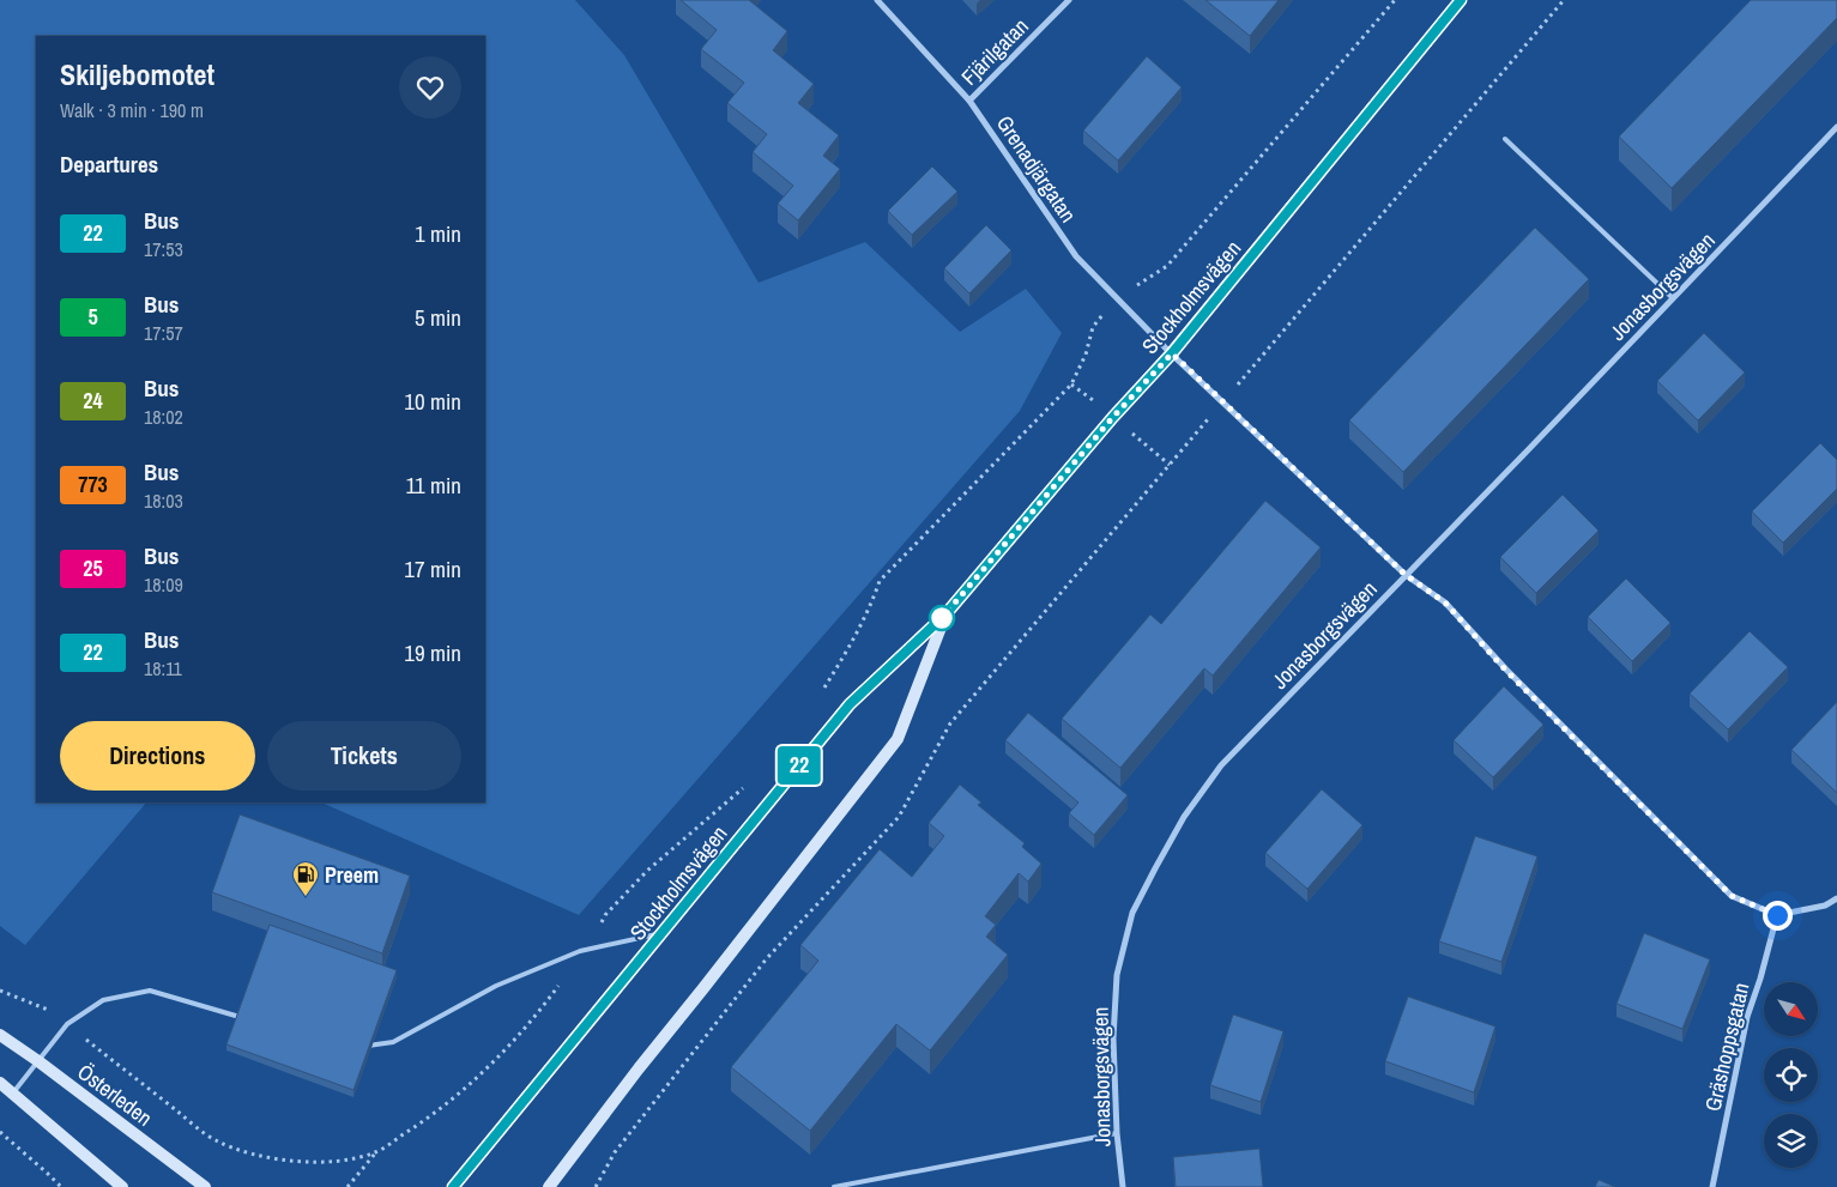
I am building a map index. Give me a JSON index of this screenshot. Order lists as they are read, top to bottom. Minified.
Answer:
{"streets":{"main road":["Stockholmsvägen","Österleden"],"street":["Fjärilgatan","Grenadjärgatan","Jonasborgsvägen","Gräshoppsgatan"]},"crossings":[["Fjärilgatan","Grenadjärgatan"],["Grenadjärgatan","Jonasborgsvägen"],["Grenadjärgatan","Stockholmsvägen"],["Grenadjärgatan","Gräshoppsgatan"]],"places":{"fuel station":["Preem"]},"lines":["bus line 22"],"north":"bottom right","page":{"on_map":"22","heading":[["Skiljebomotet","Walk · 3 min · 190 m"],"Departures"],"list":[{"mark":"22","name":"Bus","note":"17:53","value":"1 min"},{"mark":"5","name":"Bus","note":"17:57","value":"5 min"},{"mark":"24","name":"Bus","note":"18:02","value":"10 min"},{"mark":"773","name":"Bus","note":"18:03","value":"11 min"},{"mark":"25","name":"Bus","note":"18:09","value":"17 min"},{"mark":"22","name":"Bus","note":"18:11","value":"19 min"}],"buttons":["Directions","Tickets"]}}
